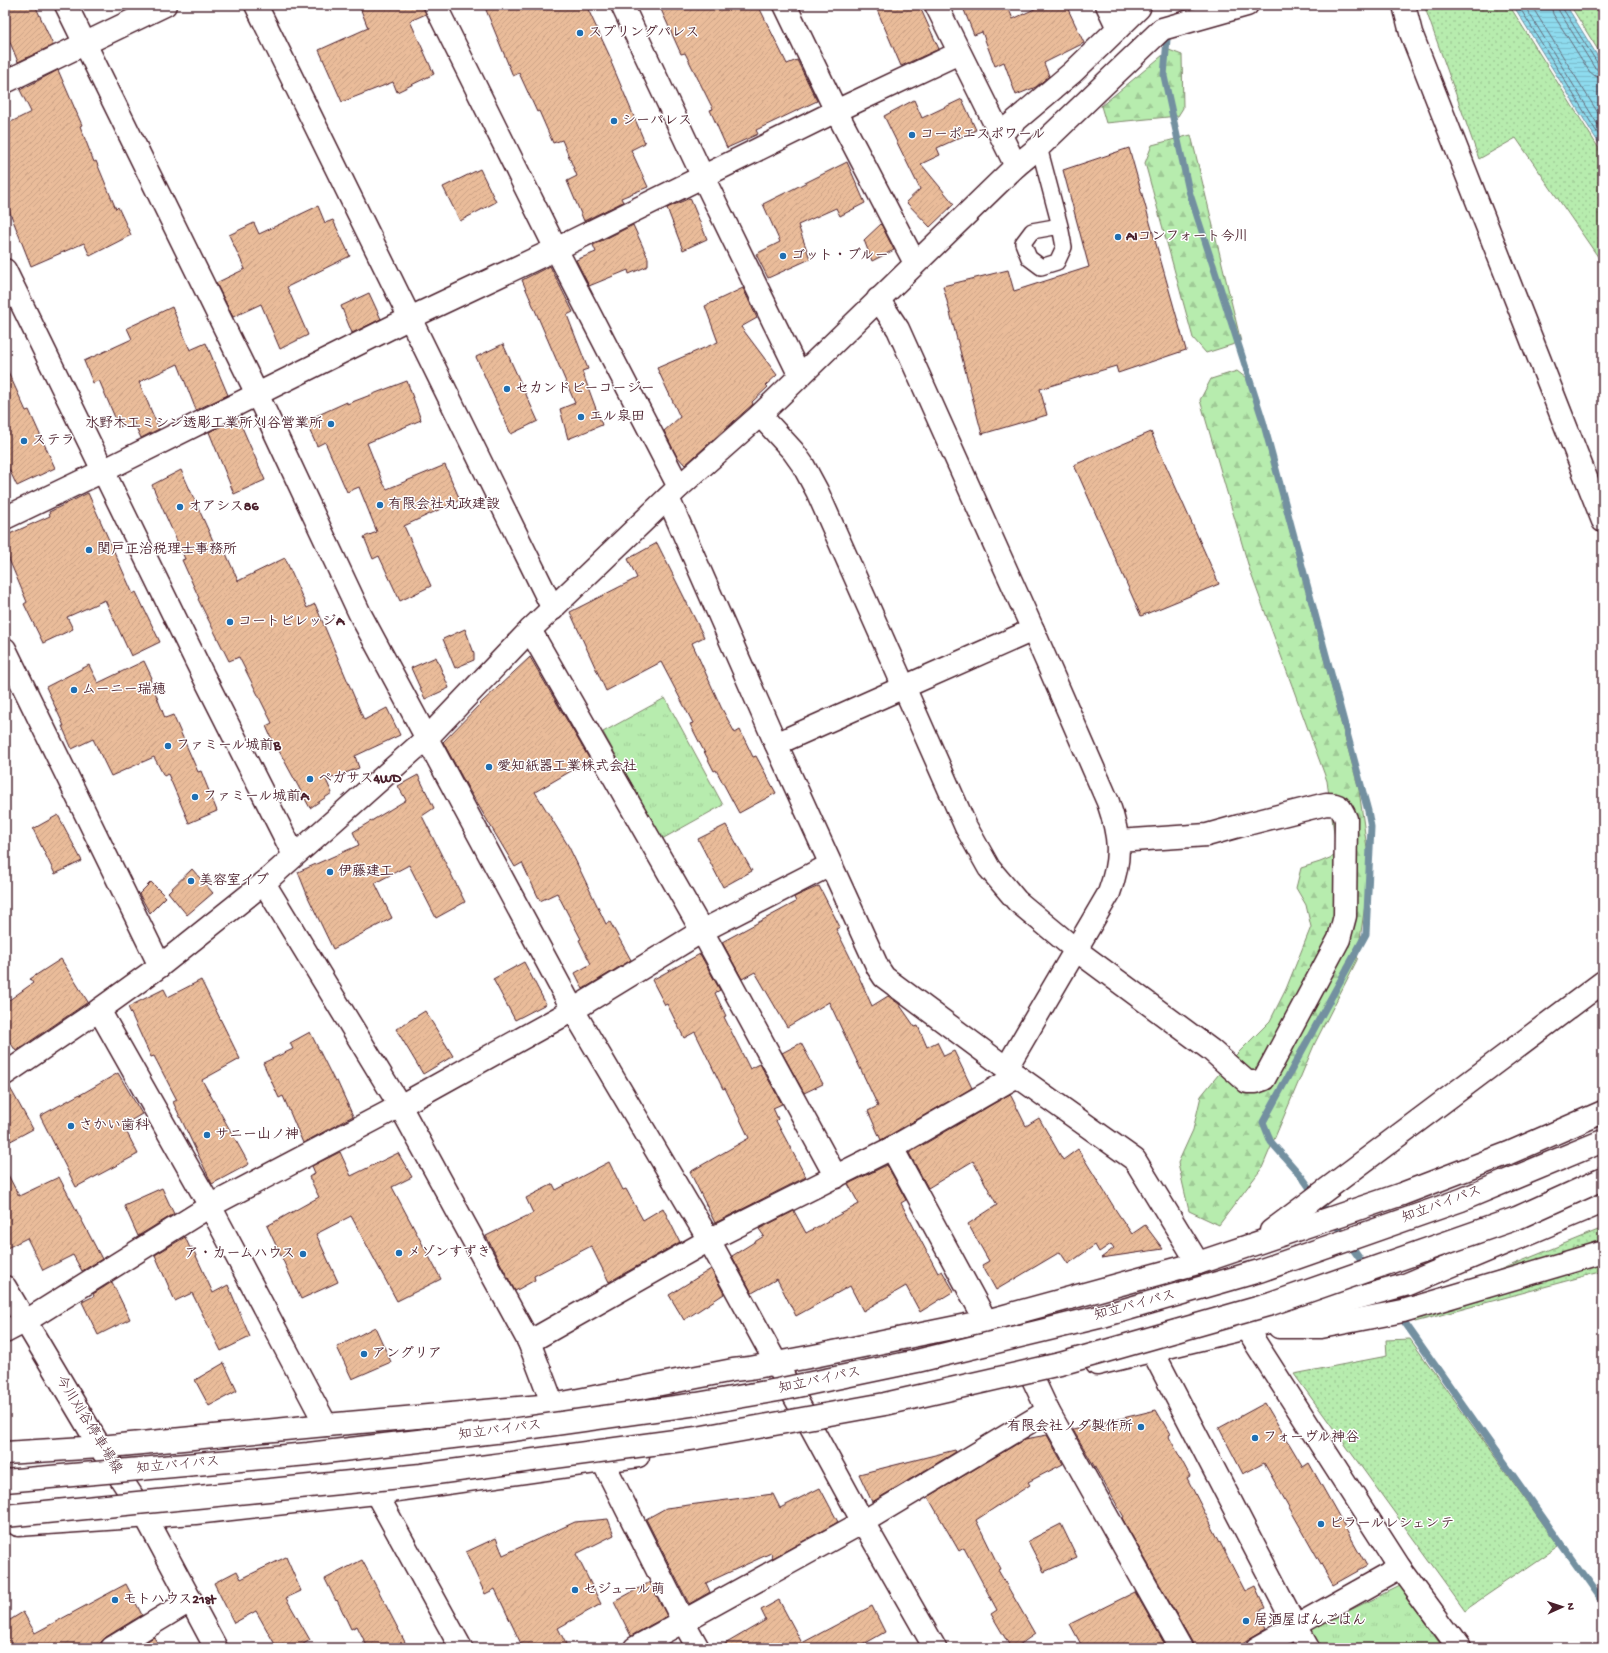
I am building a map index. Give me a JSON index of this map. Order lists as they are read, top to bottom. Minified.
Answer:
{"streets":{"main road":["知立バイパス","今川刈谷停車場線"]},"places":["スプリングパレス","シーパレス","コーポエスポワール","AIコンフォート今川","ゴット・ブルー","セカンドビーコージー","エル泉田","水野木工ミシン透彫工業所刈谷営業所","ステラ","有限会社丸政建設","オアシス86","関戸正治税理士事務所","コートビレッジA","ムーニー瑞穂","ファミール城前B","愛知紙器工業株式会社","ペガサス4WD","ファミール城前A","伊藤建工","美容室イブ","さかい歯科","サニー山ノ神","メゾンすずき","ア・カームハウス","アングリア","有限会社ノダ製作所","フォーヴル神谷","ピラールレシェンテ","セジュール萌","モトハウス21st","居酒屋ばんごはん"],"north":"right"}
